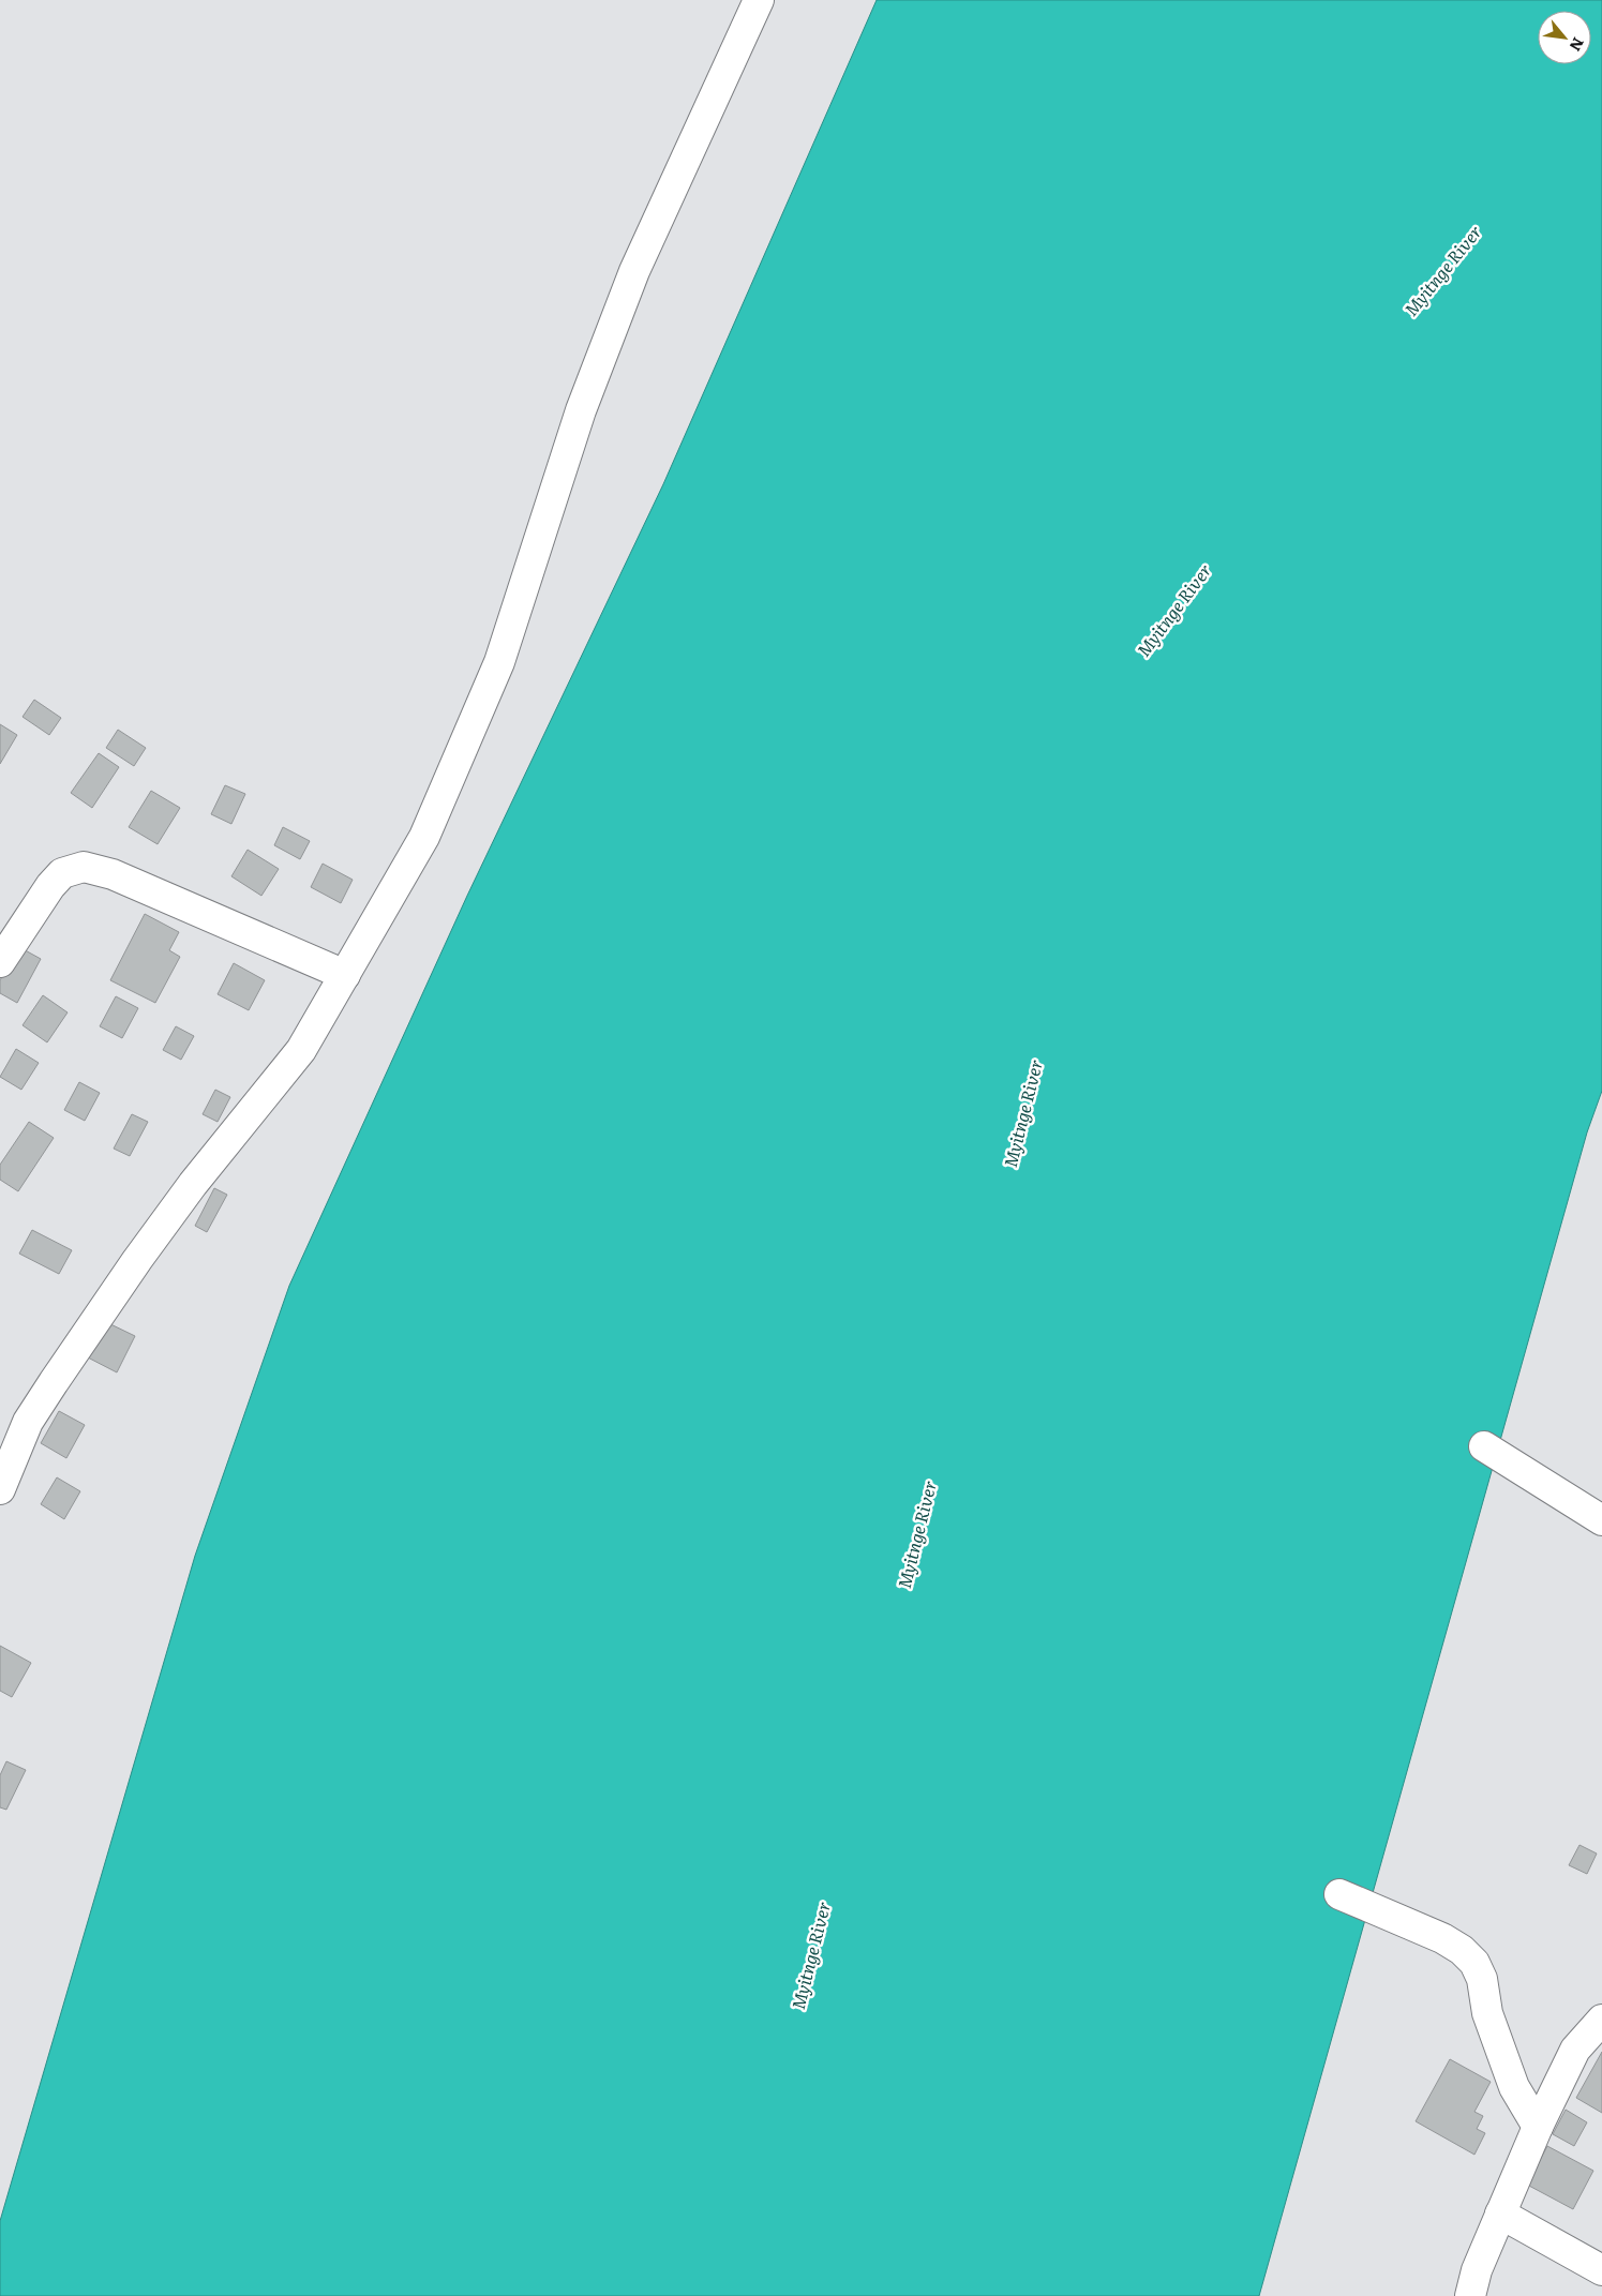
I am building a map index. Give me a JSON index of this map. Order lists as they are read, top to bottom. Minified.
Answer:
{"water":["Myitnge River"],"north":"bottom right"}
